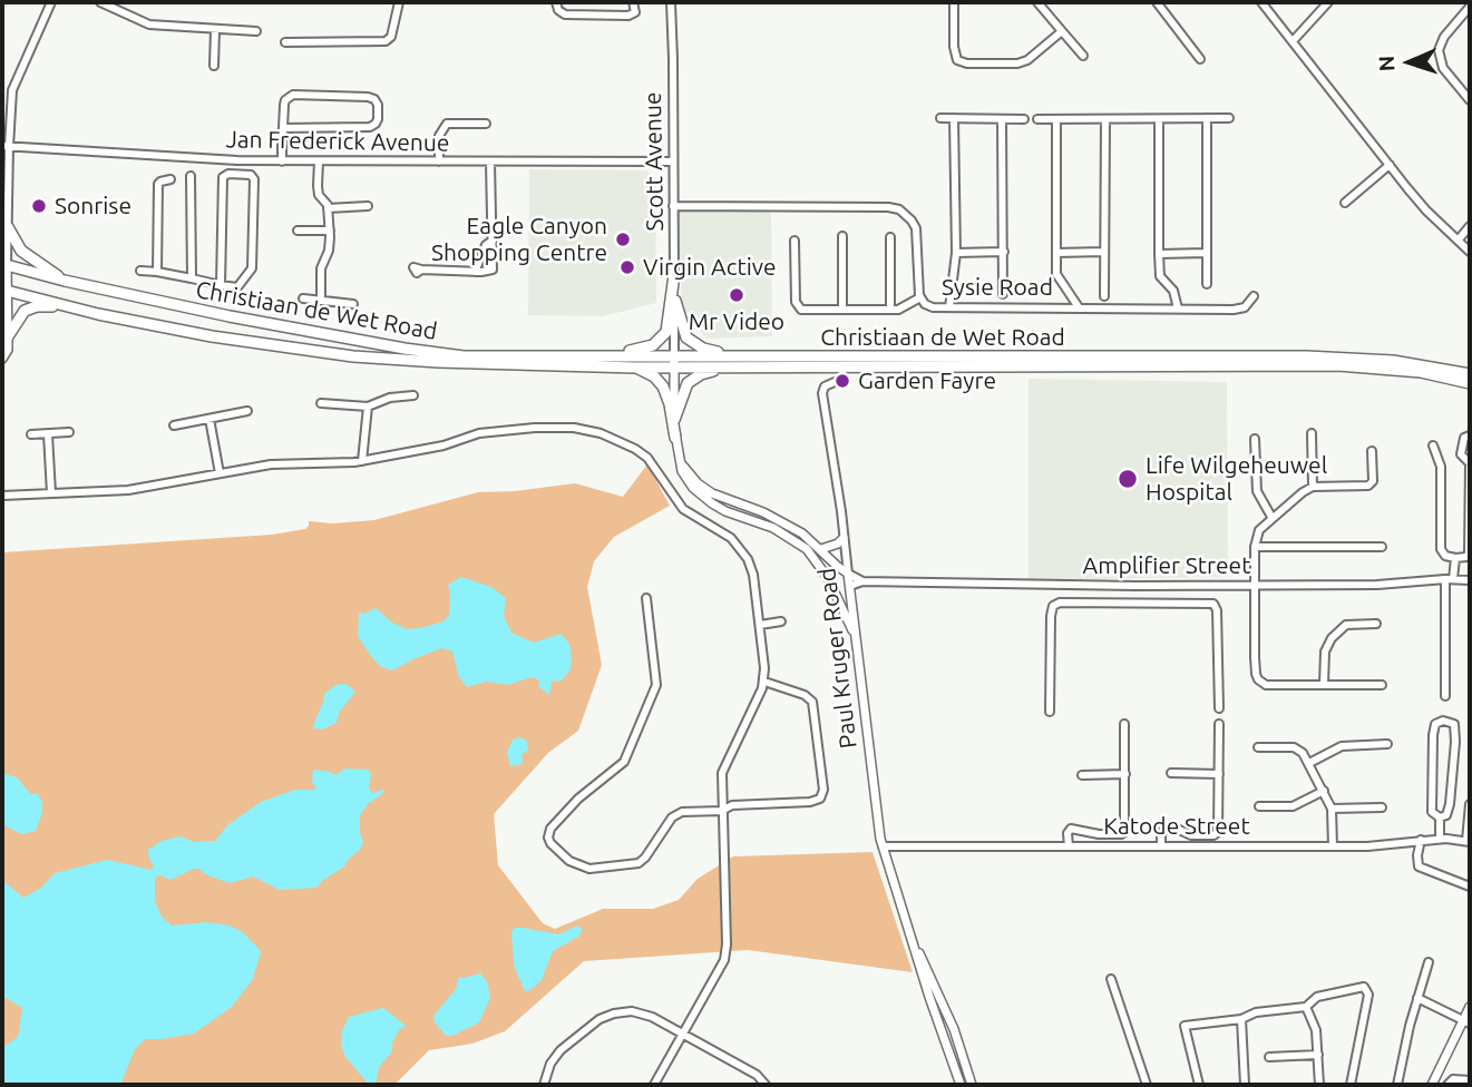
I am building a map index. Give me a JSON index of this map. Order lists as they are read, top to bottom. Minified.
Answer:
{"streets":{"main road":["Christiaan de Wet Road"],"street":["Jan Frederick Avenue","Scott Avenue","Sysie Road","Amplifier Street","Paul Kruger Road","Katode Street"]},"crossings":[["Jan Frederick Avenue","Scott Avenue"],["Scott Avenue","Sysie Road"],["Scott Avenue","Christiaan de Wet Road"],["Amplifier Street","Paul Kruger Road"],["Paul Kruger Road","Katode Street"]],"places":["Sonrise","Eagle Canyon Shopping Centre","Virgin Active","Mr Video","Garden Fayre","Life Wilgeheuwel Hospital"],"north":"left"}
